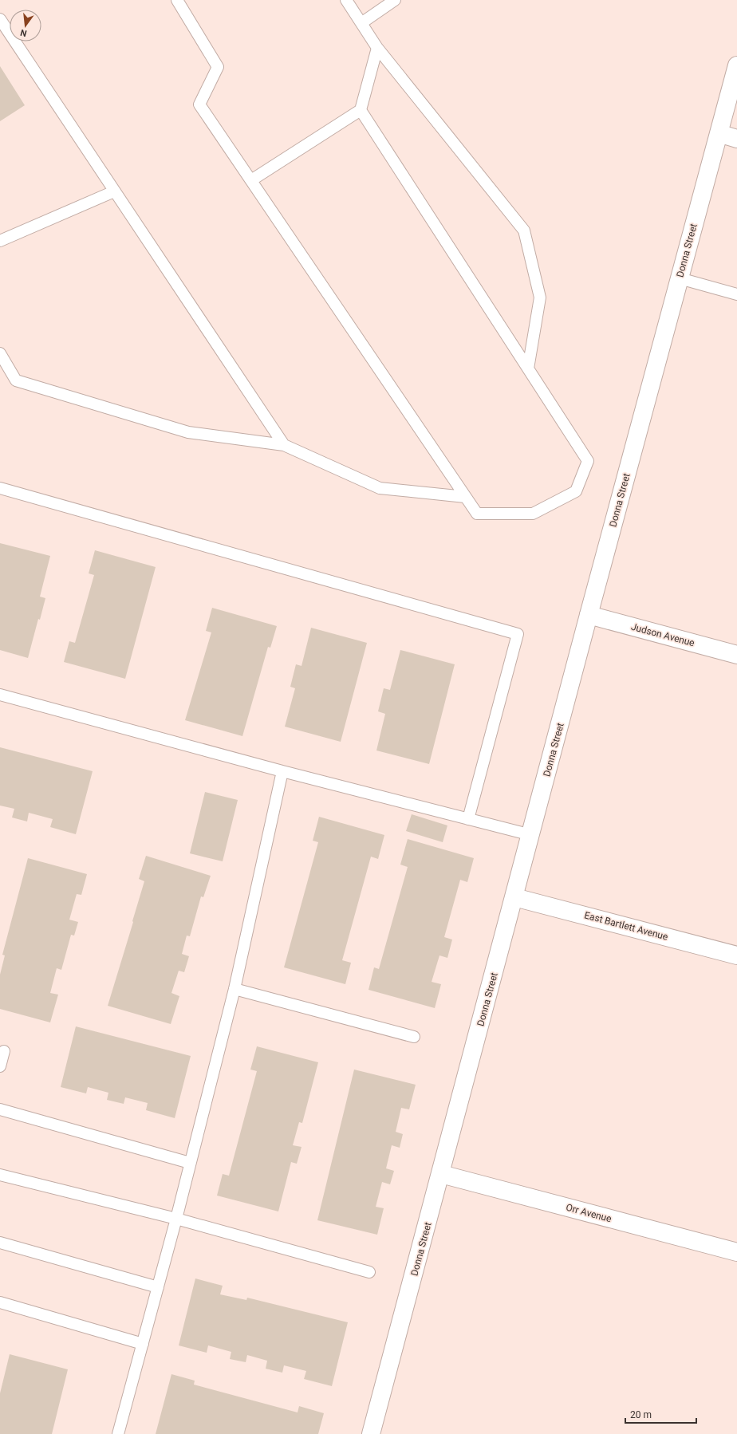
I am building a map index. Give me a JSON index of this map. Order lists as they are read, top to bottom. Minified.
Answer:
{"streets":{"street":["Donna Street","Judson Avenue","East Bartlett Avenue","Orr Avenue"]},"crossings":[["Donna Street","Judson Avenue"],["Donna Street","East Bartlett Avenue"],["Donna Street","Orr Avenue"]],"scale_bar":"20 m","north":"bottom"}
